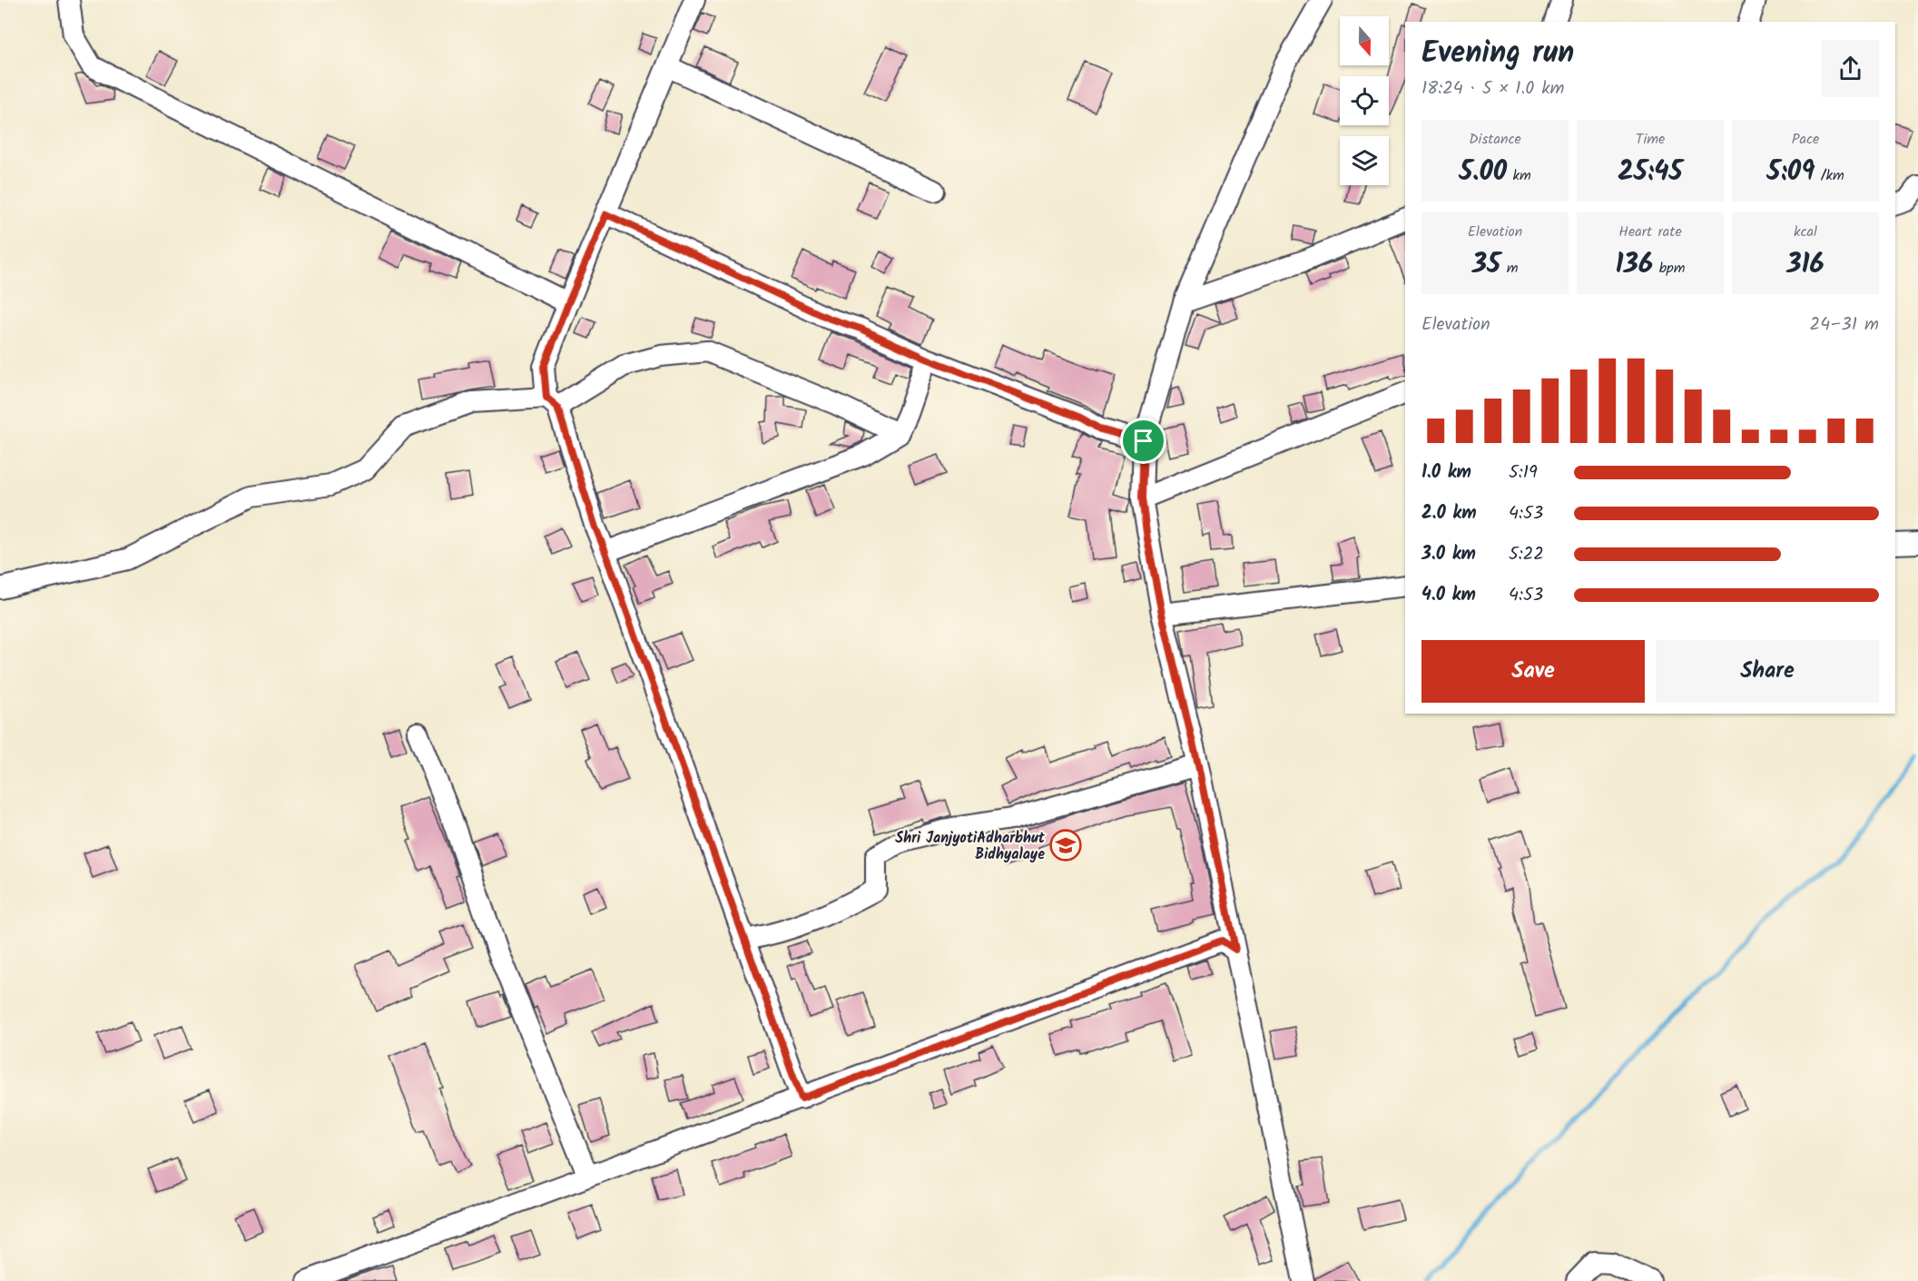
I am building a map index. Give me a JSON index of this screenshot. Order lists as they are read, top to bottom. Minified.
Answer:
{"places":{"school or university":["Shri JanjyotiAdharbhut Bidhyalaye"]},"north":"bottom","page":{"heading":["Evening run","18:24 · 5 × 1.0 km"],"stats":[["Distance","5.00 km"],["Time","25:45"],["Pace","5:09 /km"],["Elevation","35 m"],["Heart rate","136 bpm"],["kcal","316"]],"chart":["Elevation","24–31 m"],"list":[{"name":"1.0 km","note":"5:19"},{"name":"2.0 km","note":"4:53"},{"name":"3.0 km","note":"5:22"},{"name":"4.0 km","note":"4:53"}],"buttons":["Save","Share"]}}
